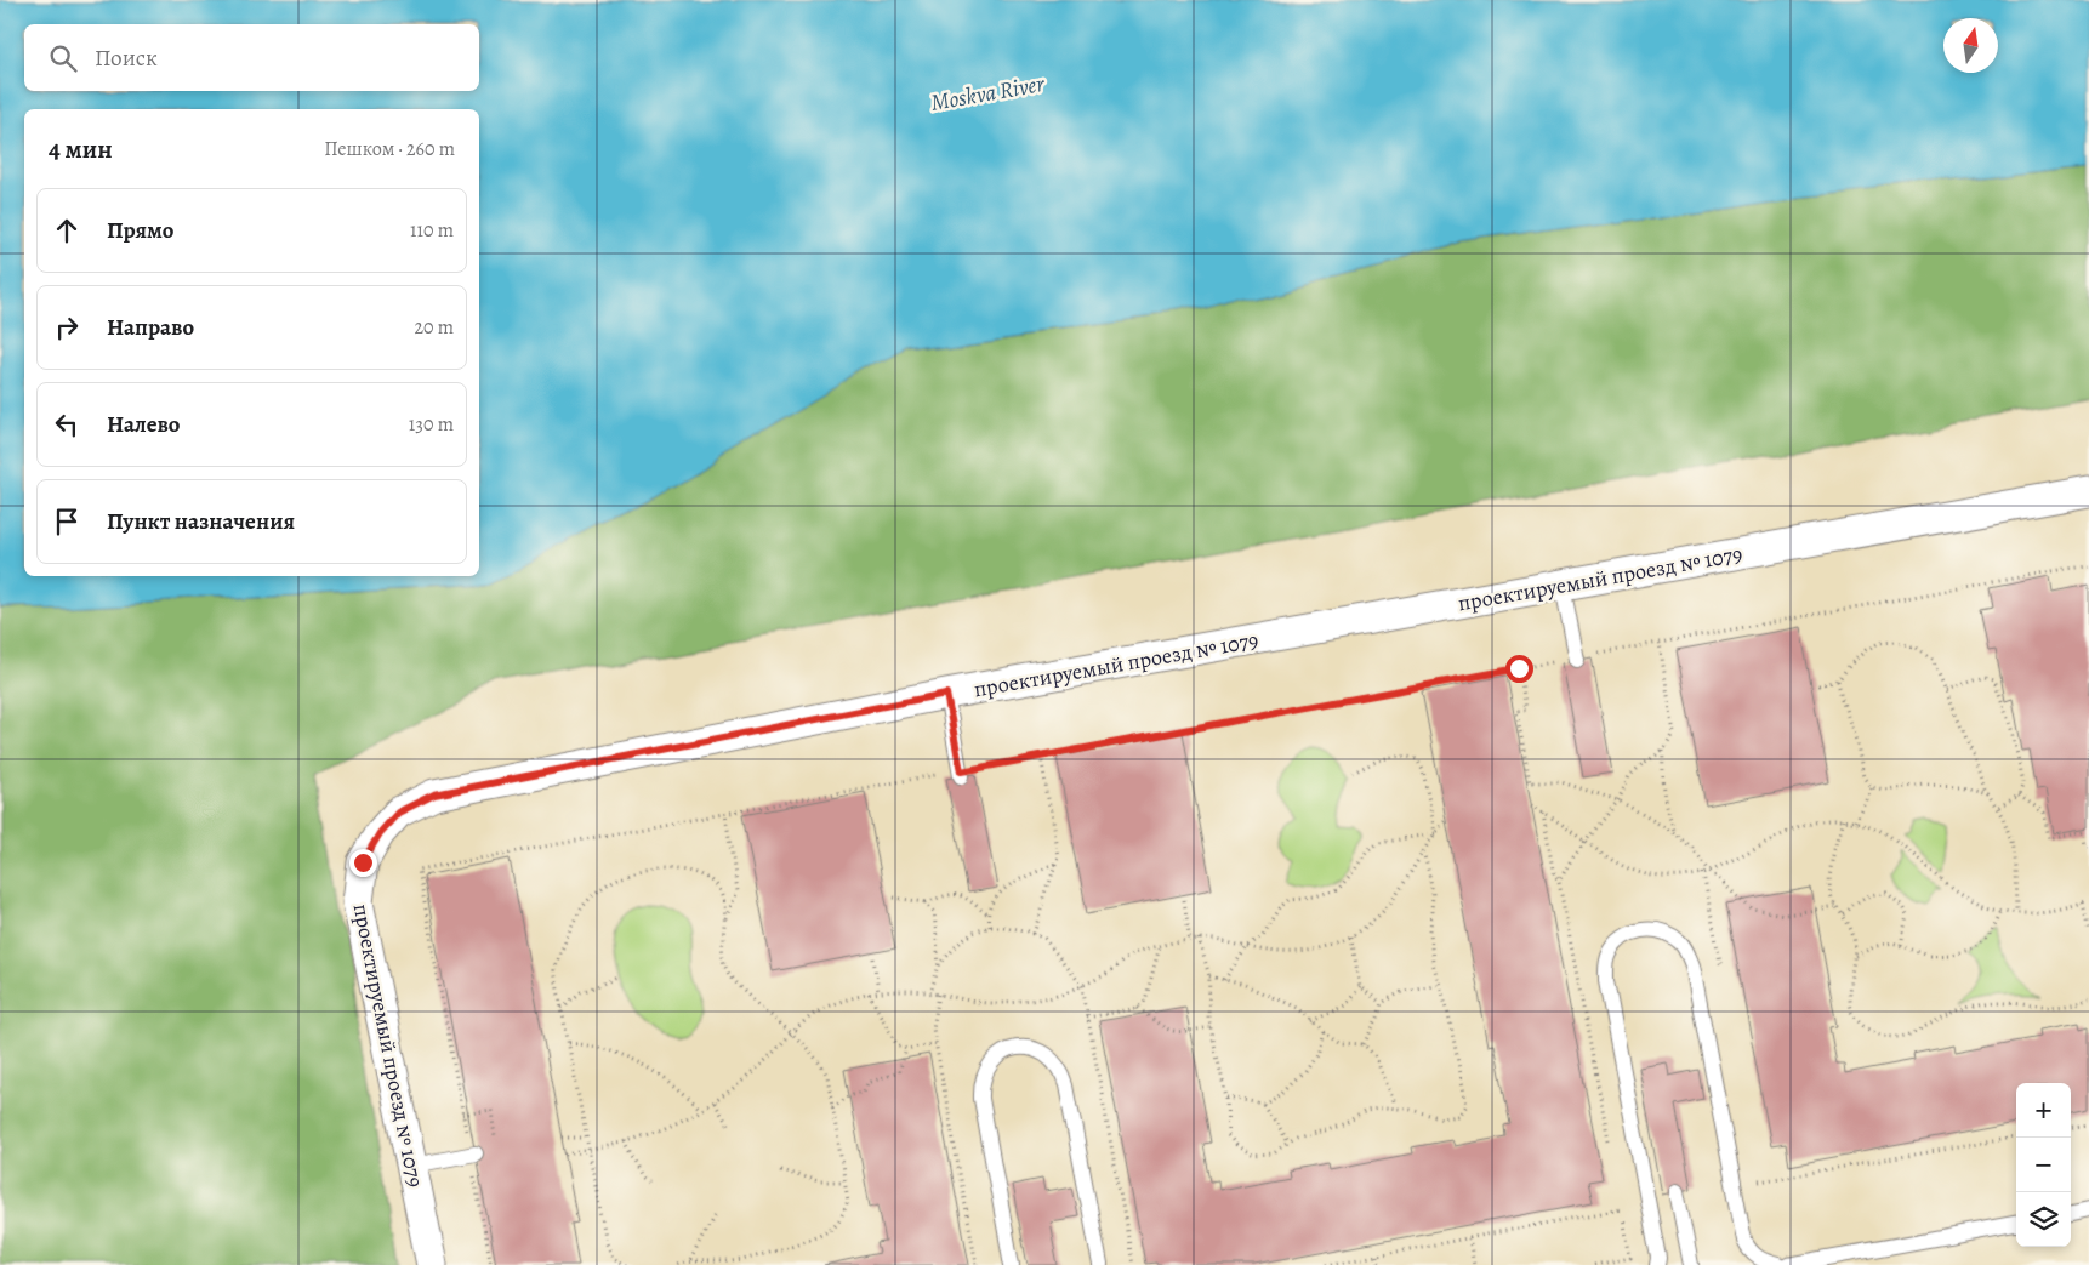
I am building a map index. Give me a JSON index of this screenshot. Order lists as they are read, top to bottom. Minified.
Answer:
{"streets":{"street":["проектируемый проезд № 1079"]},"water":["Moskva River"],"north":"top","page":{"search":"Поиск","heading":["4 мин","Пешком · 260 m"],"list":[["Прямо","110 m"],["Направо","20 m"],["Налево","130 m"],"Пункт назначения"],"map_buttons":["+","−"]}}
